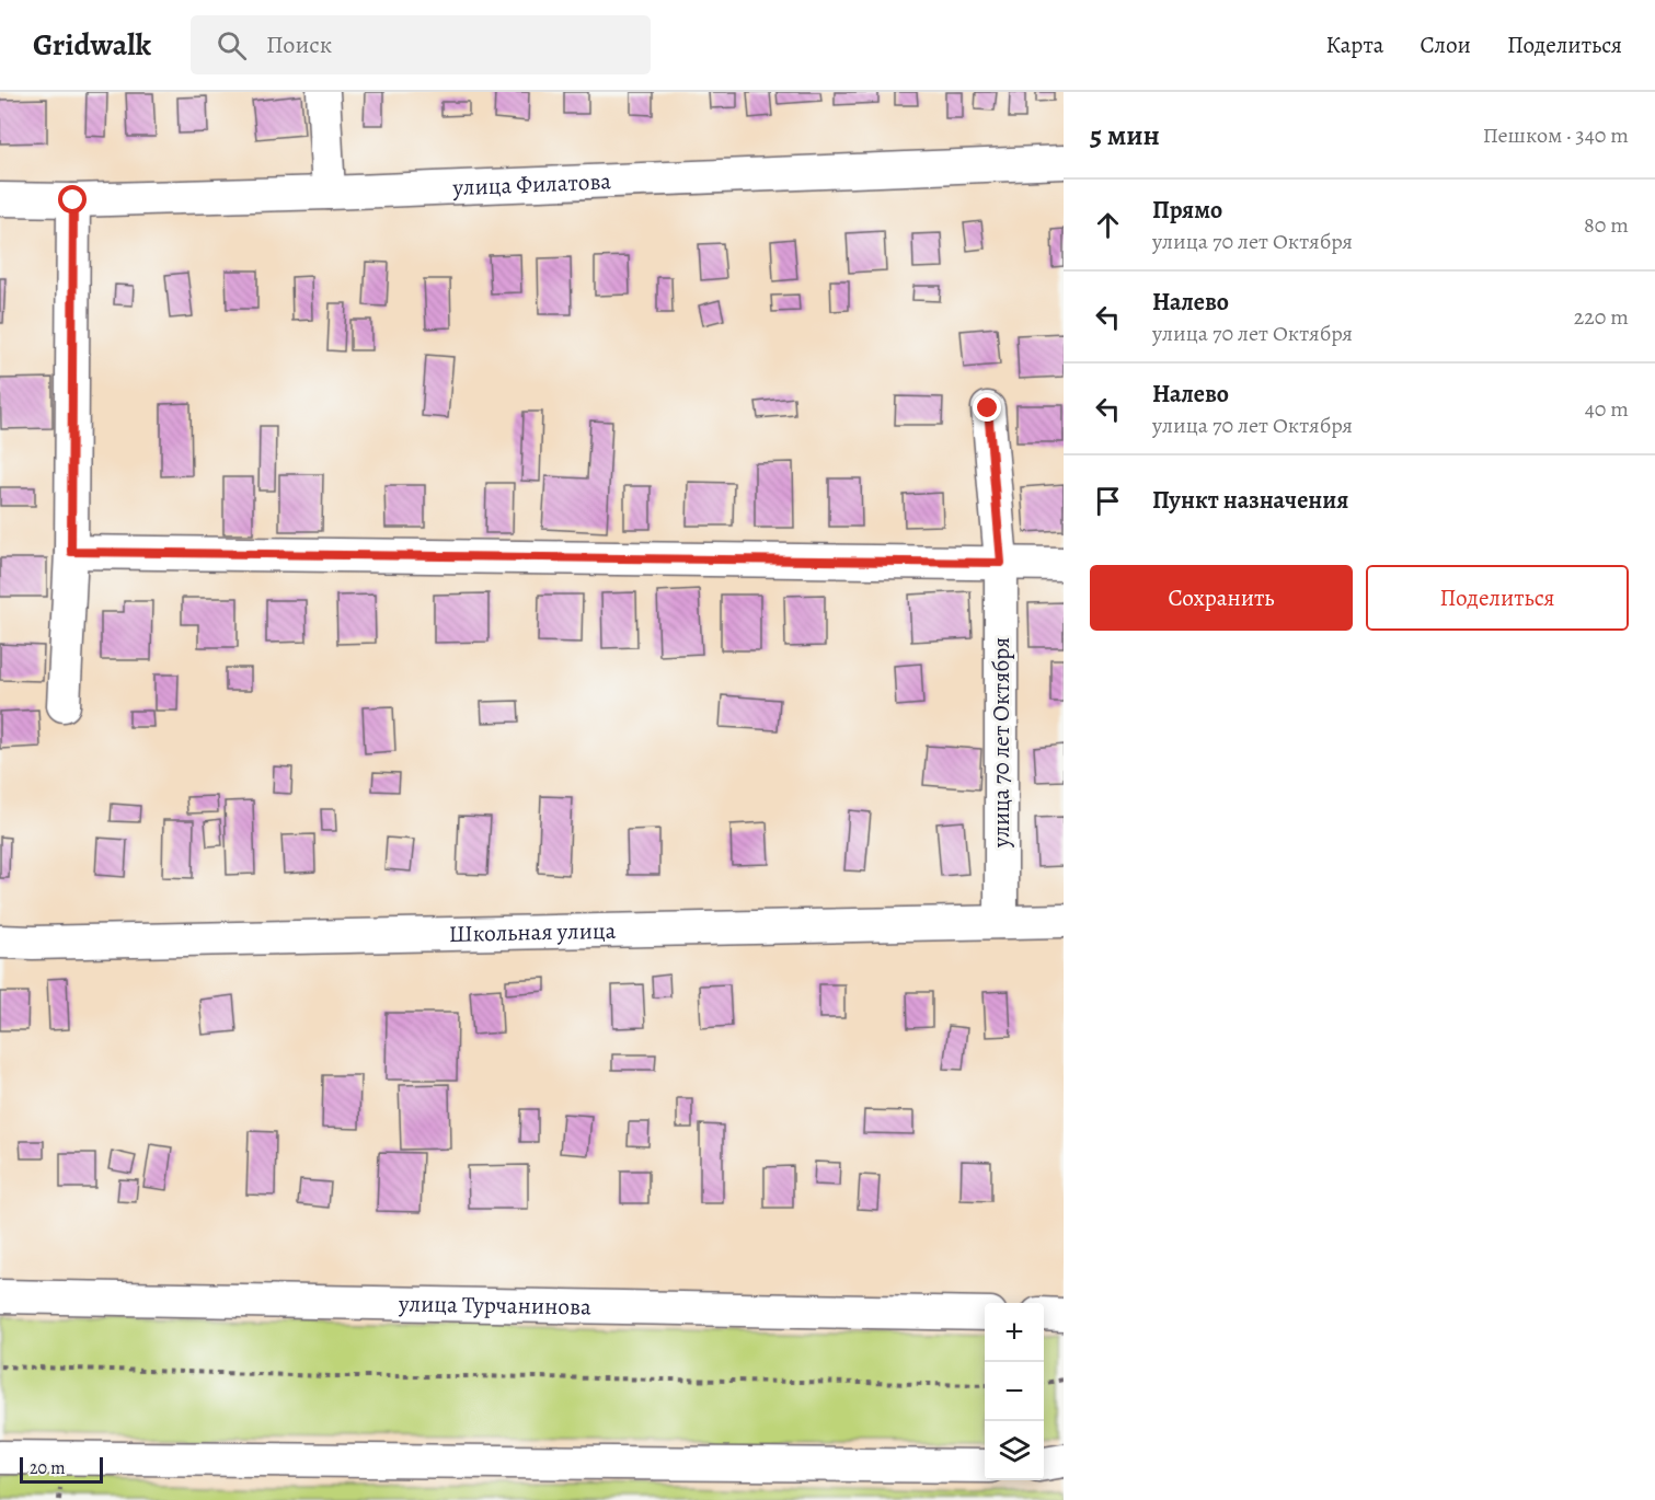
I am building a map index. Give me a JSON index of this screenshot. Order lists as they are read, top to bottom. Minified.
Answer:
{"streets":{"street":["улица Филатова","улица 70 лет Октября","Школьная улица","улица Турчанинова"]},"crossings":[["улица 70 лет Октября","Школьная улица"]],"scale_bar":"20 m","page":{"header":"Gridwalk","search":"Поиск","nav":["Карта","Слои","Поделиться"],"heading":["5 мин","Пешком · 340 m"],"list":[["Прямо","улица 70 лет Октября","80 m"],["Налево","улица 70 лет Октября","220 m"],["Налево","улица 70 лет Октября","40 m"],"Пункт назначения"],"buttons":["Сохранить","Поделиться"],"map_buttons":["+","−"],"scale":"20 m"}}
